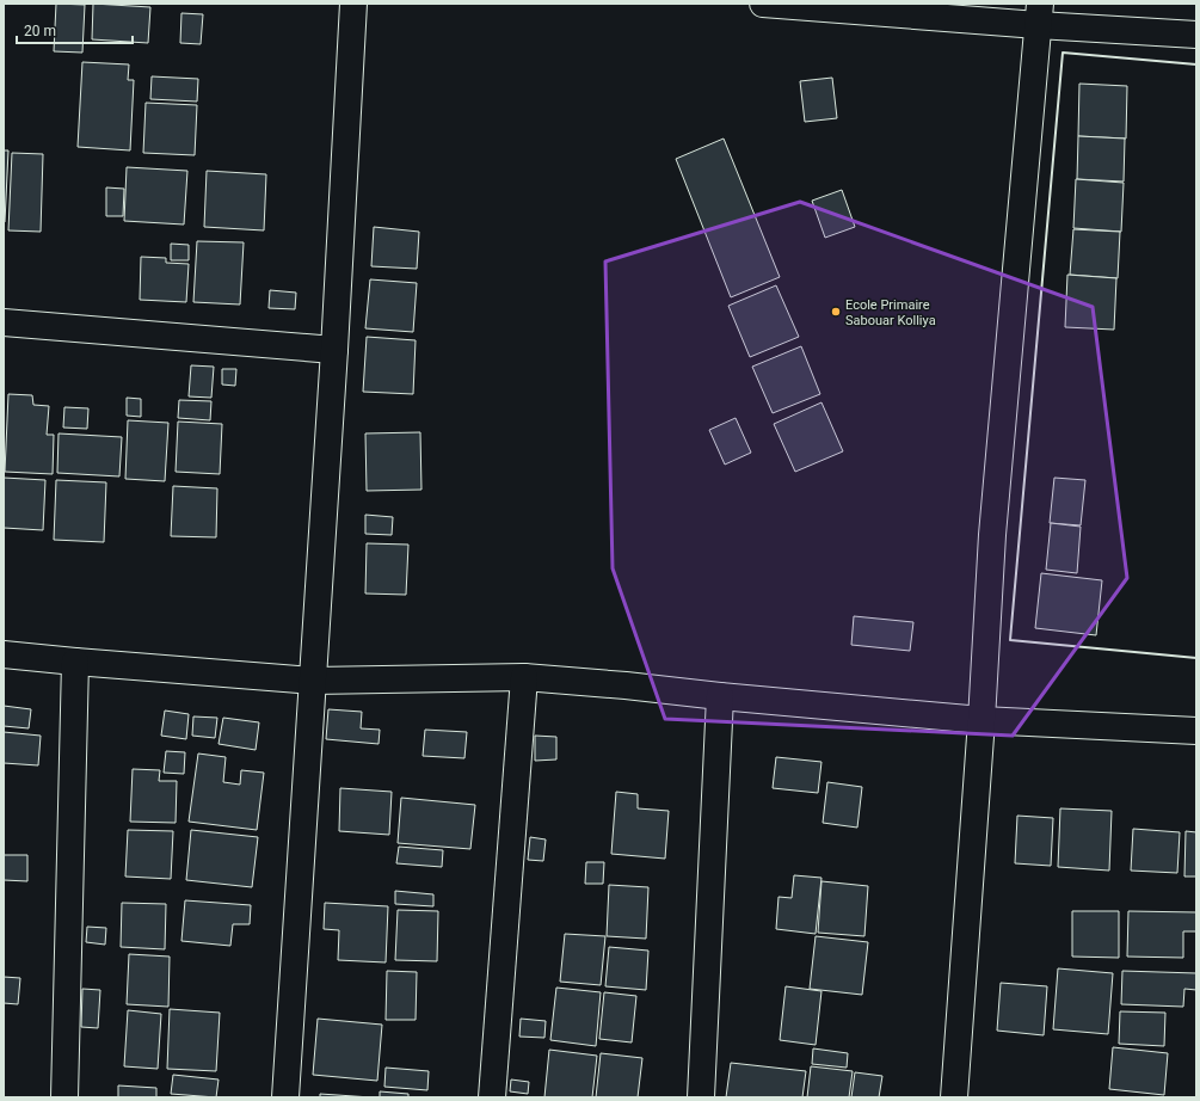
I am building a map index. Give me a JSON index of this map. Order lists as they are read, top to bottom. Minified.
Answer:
{"places":["Ecole Primaire Sabouar Kolliya"],"scale_bar":"20 m"}
